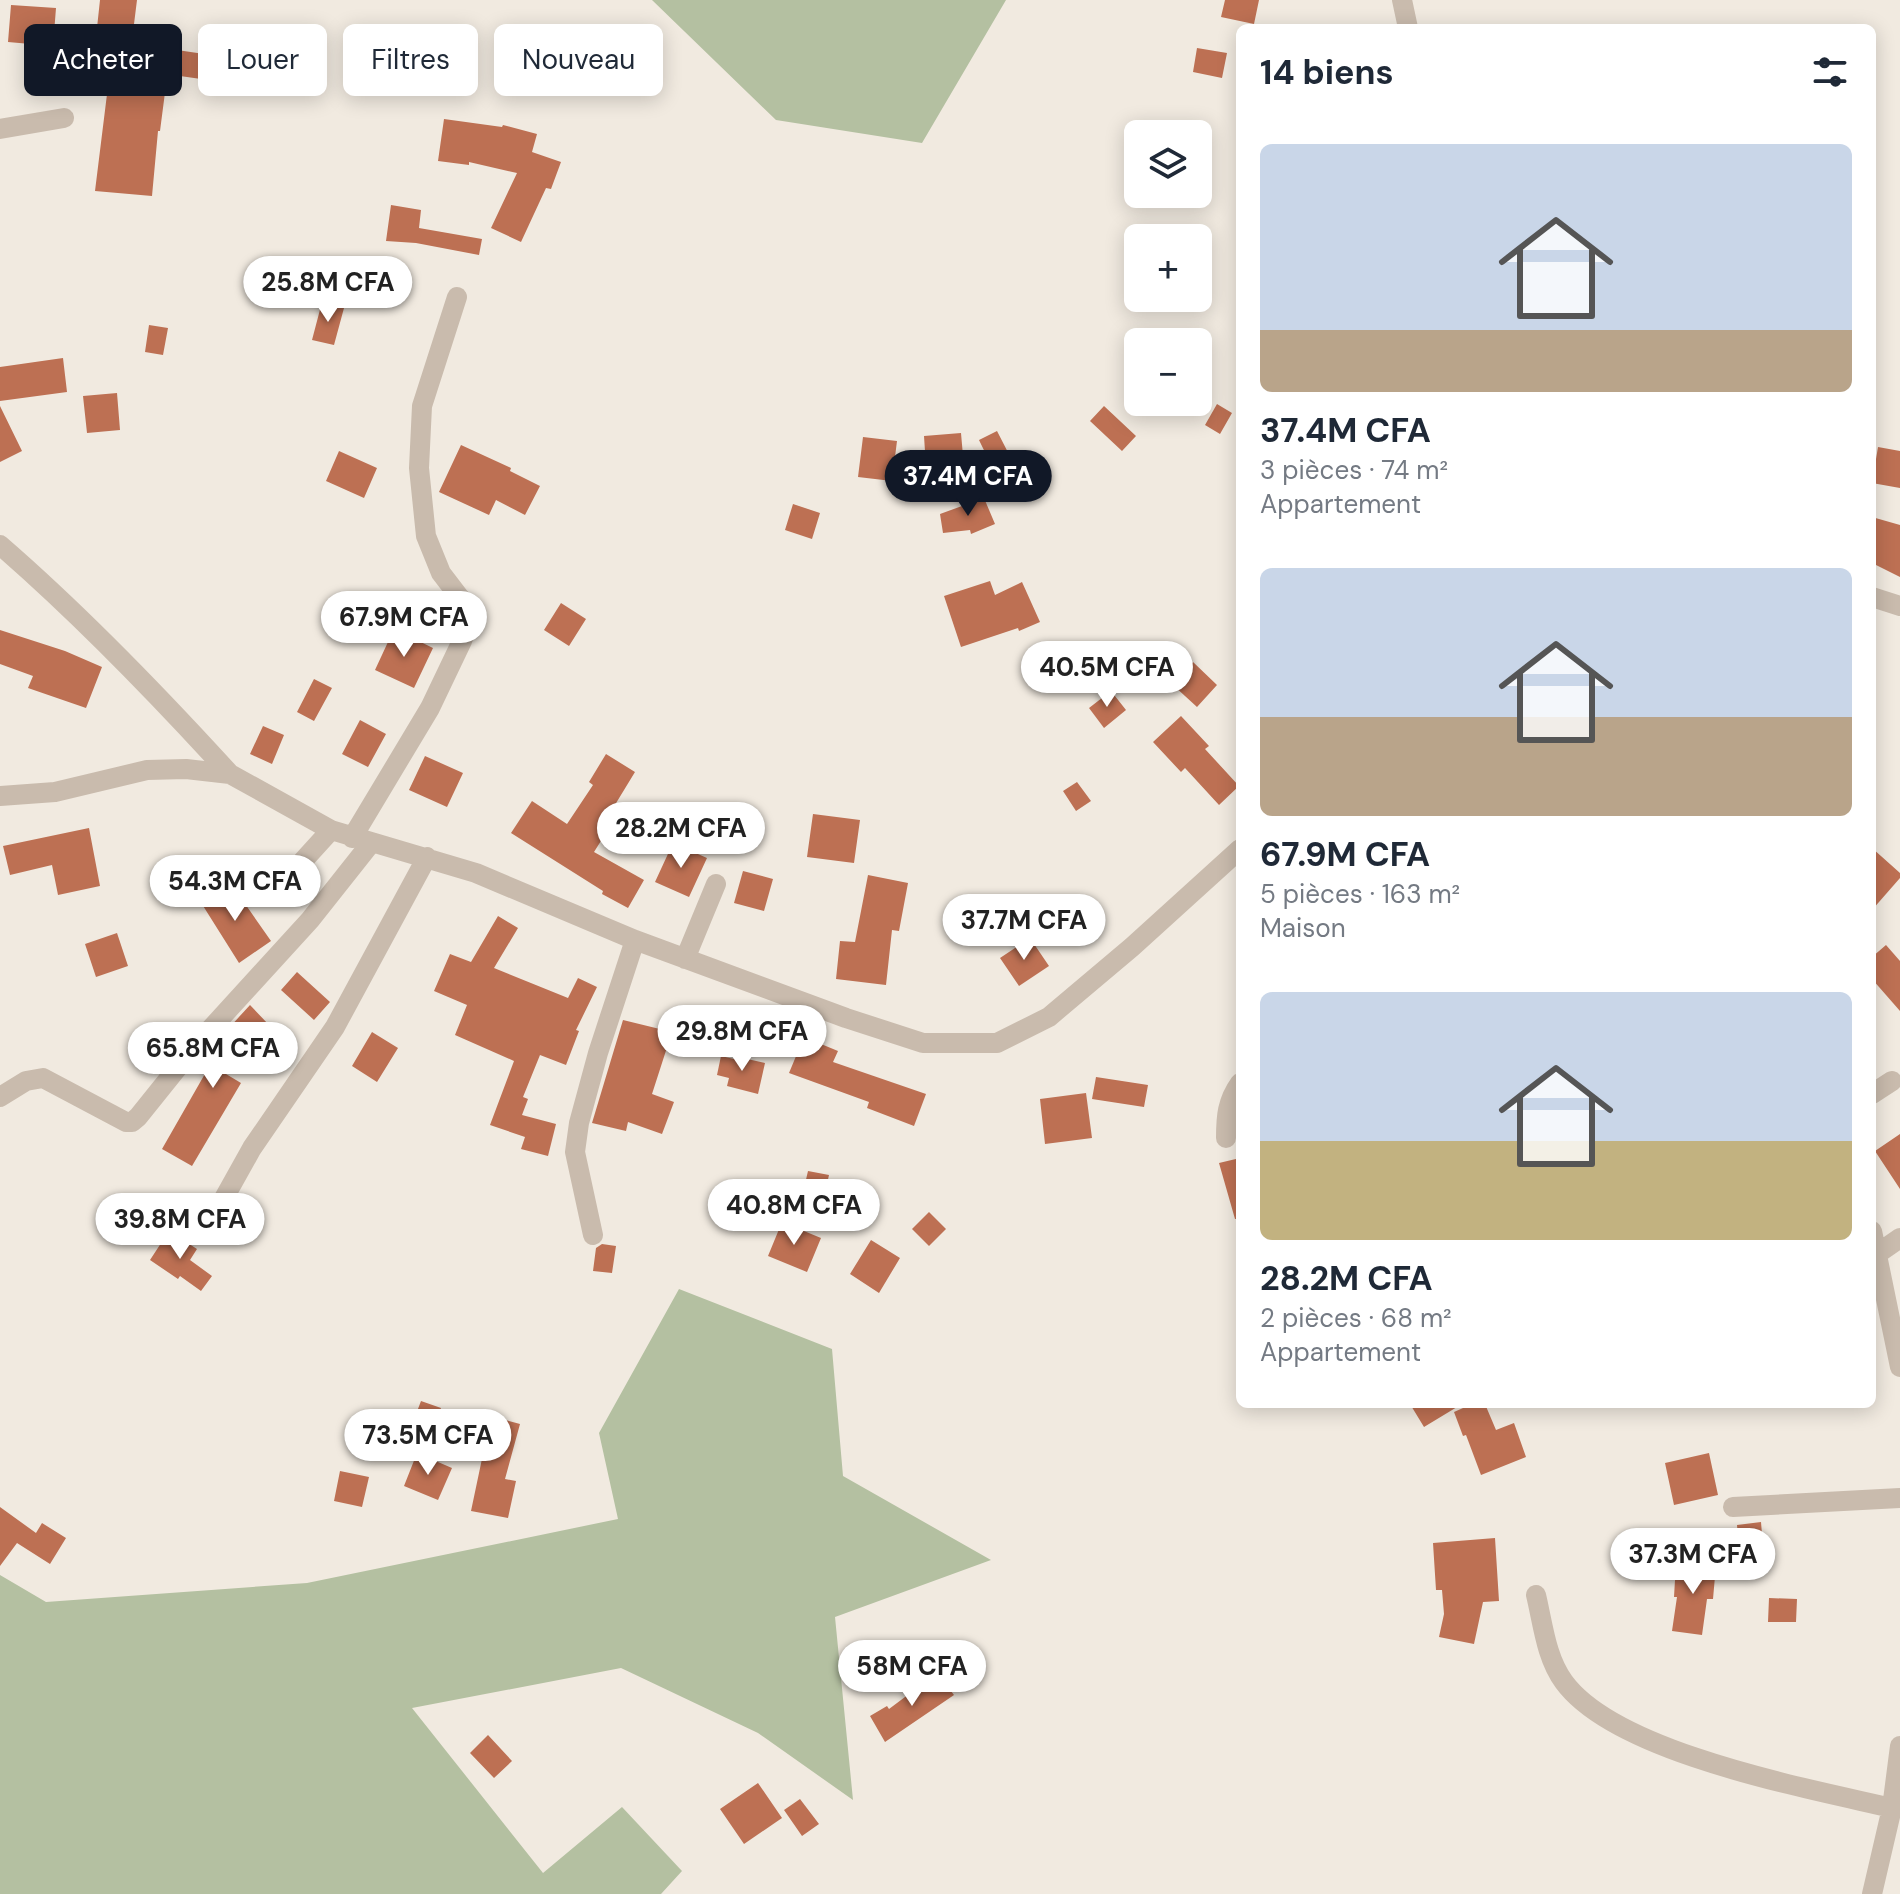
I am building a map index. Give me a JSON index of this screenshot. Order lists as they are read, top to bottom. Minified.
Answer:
{"page":{"chip":["Acheter","Louer","Filtres","Nouveau"],"heading":"14 biens","map_buttons":["+","−"],"list":[{"name":"37.4M CFA","note":"3 pièces · 74 m² · Appartement"},{"name":"67.9M CFA","note":"5 pièces · 163 m² · Maison"},{"name":"28.2M CFA","note":"2 pièces · 68 m² · Appartement"}],"price":["25.8M CFA","37.4M CFA","67.9M CFA","40.5M CFA","28.2M CFA","54.3M CFA","37.7M CFA","29.8M CFA","65.8M CFA","40.8M CFA","39.8M CFA","73.5M CFA","37.3M CFA","58M CFA"]}}
